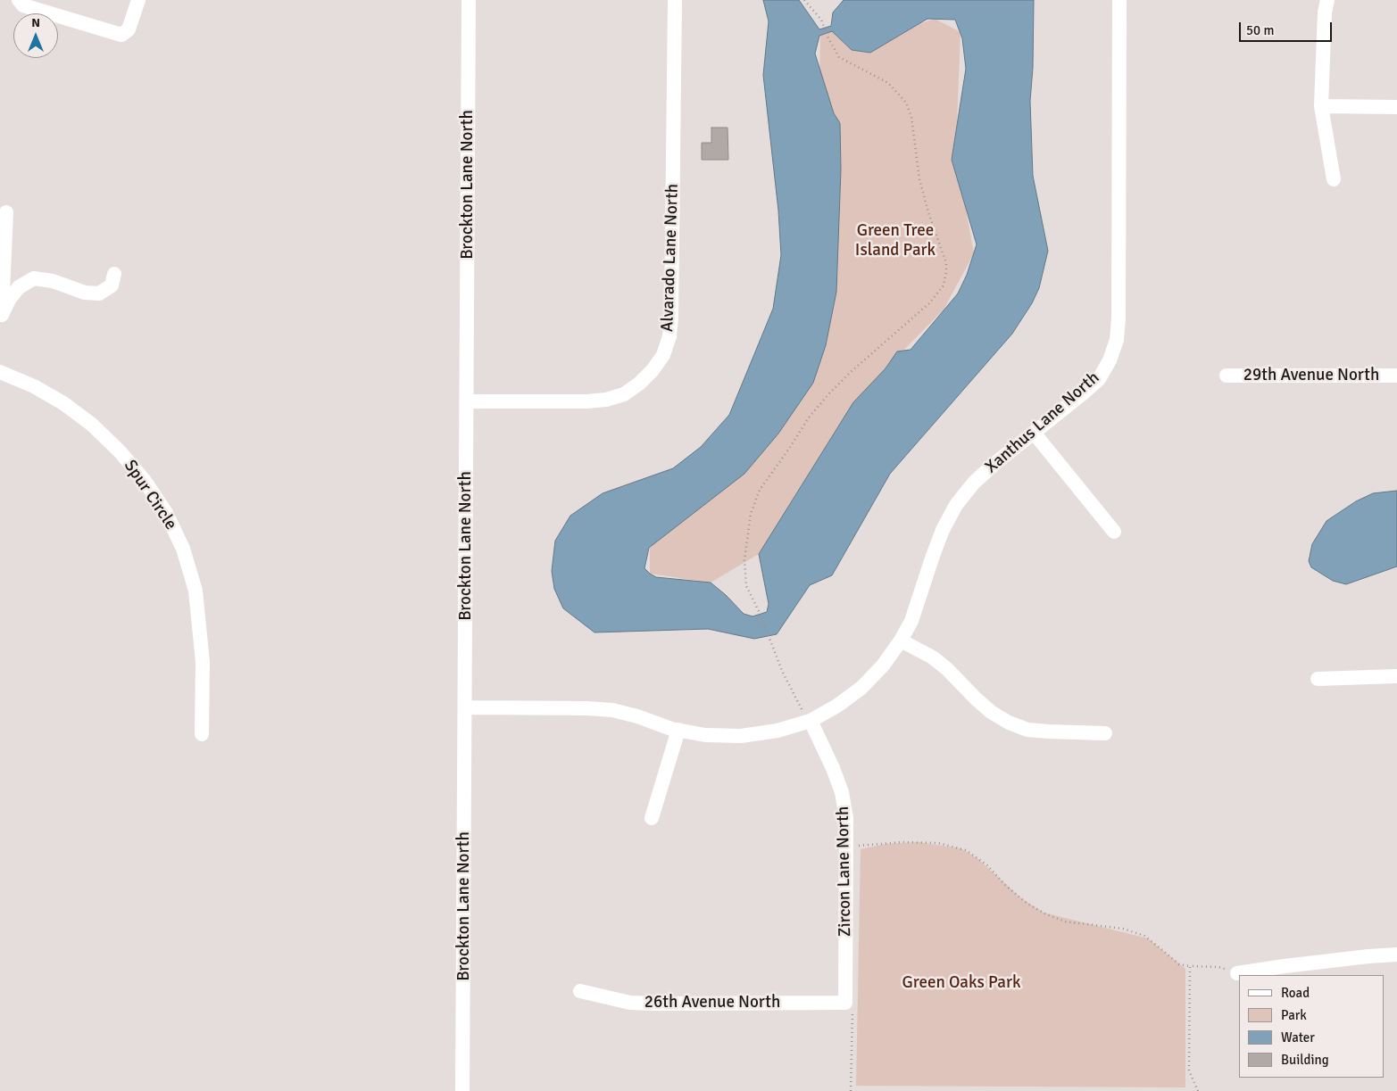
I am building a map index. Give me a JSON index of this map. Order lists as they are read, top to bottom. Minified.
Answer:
{"streets":{"street":["Brockton Lane North","Alvarado Lane North","29th Avenue North","Xanthus Lane North","Spur Circle","Zircon Lane North","26th Avenue North"]},"crossings":[["Brockton Lane North","Alvarado Lane North"],["Brockton Lane North","Xanthus Lane North"],["Xanthus Lane North","Zircon Lane North"],["Zircon Lane North","26th Avenue North"]],"parks":["Green Tree Island Park","Green Oaks Park"],"legend":["Road","Park","Water","Building"],"scale_bar":"50 m","north":"top"}
